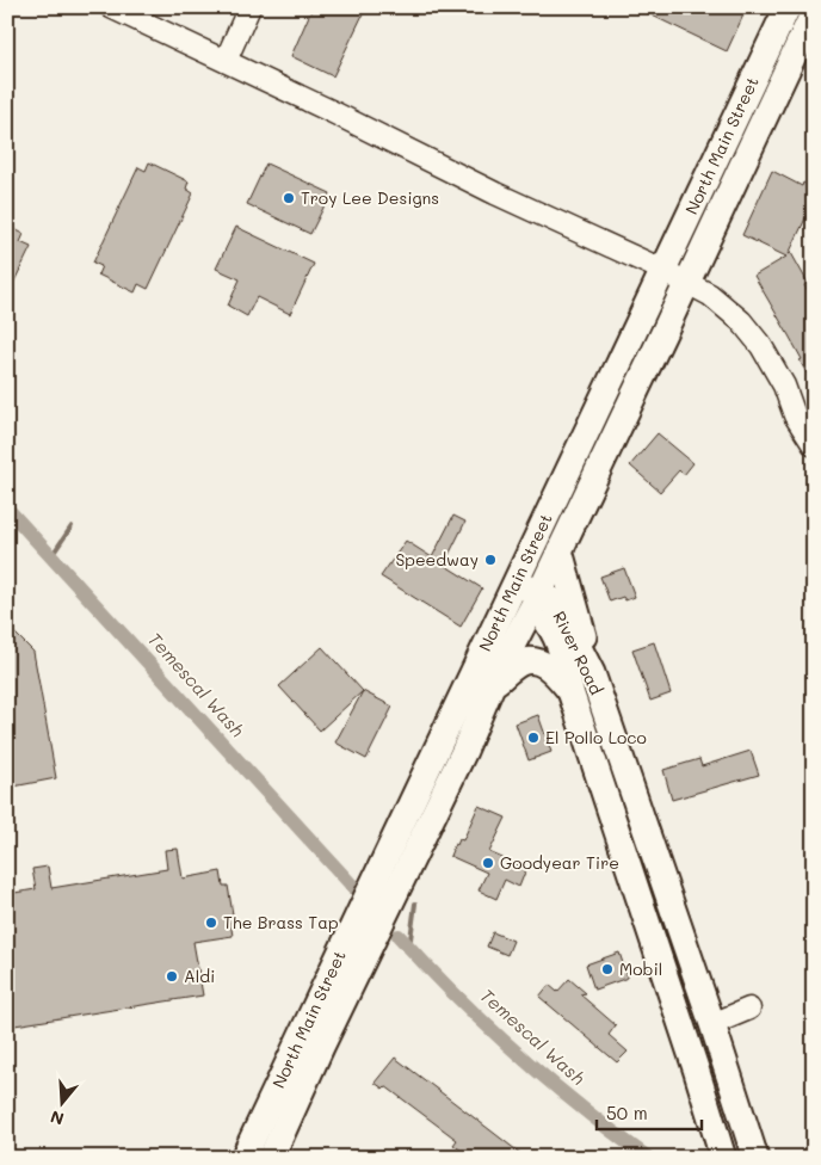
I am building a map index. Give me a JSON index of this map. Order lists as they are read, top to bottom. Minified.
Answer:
{"streets":{"main road":["North Main Street","River Road"]},"crossings":[["North Main Street","River Road"]],"water":["Temescal Wash"],"places":["Troy Lee Designs","Speedway","El Pollo Loco","Goodyear Tire","The Brass Tap","Mobil","Aldi"],"scale_bar":"50 m","north":"bottom"}
